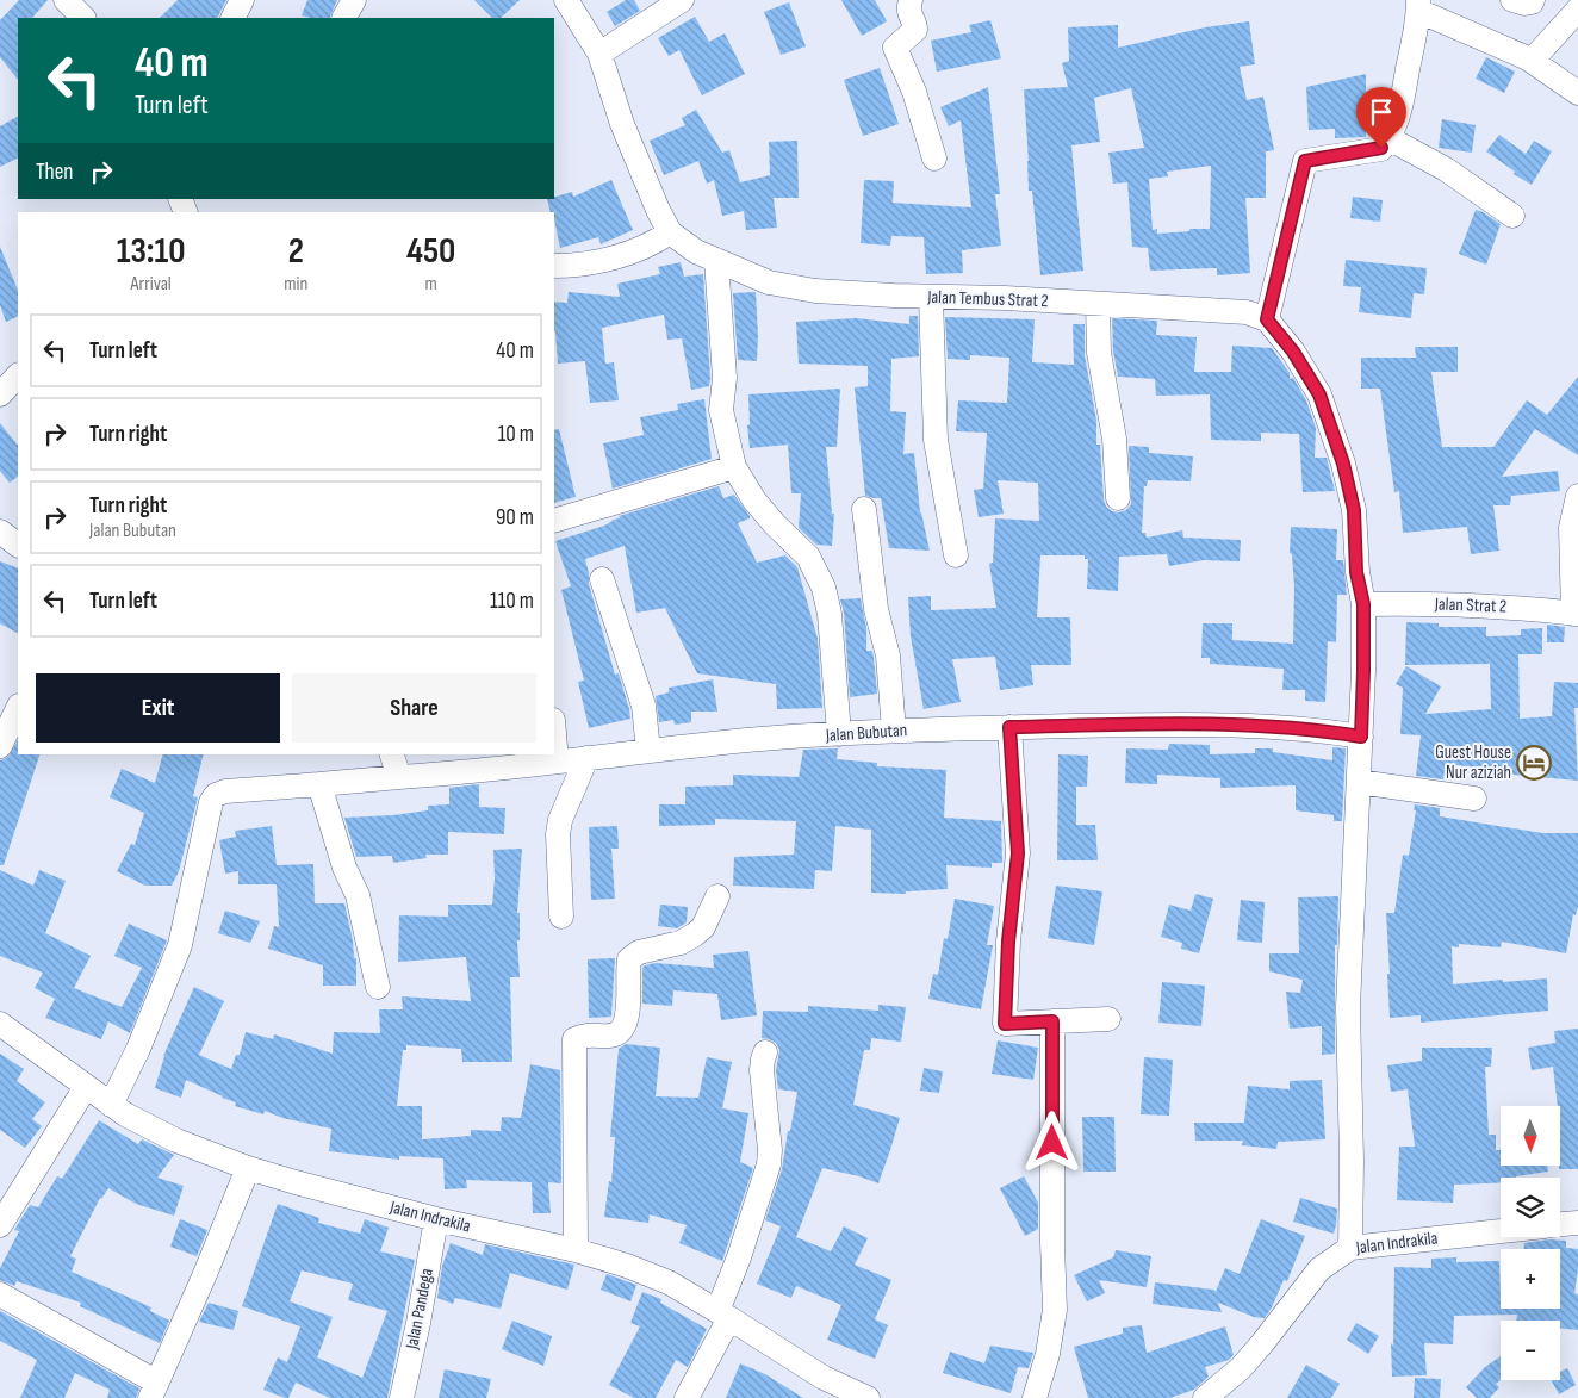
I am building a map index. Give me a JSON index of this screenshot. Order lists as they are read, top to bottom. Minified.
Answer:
{"streets":{"street":["Jalan Tembus Strat 2","Jalan Strat 2","Jalan Bubutan","Jalan Indrakila","Jalan Pandega"]},"crossings":[["Jalan Bubutan","Jalan Indrakila"],["Jalan Indrakila","Jalan Pandega"]],"places":{"hotel":["Guest House Nur aziziah"]},"north":"bottom","page":{"turn":["40 m","Turn left"],"then":"Then","eta":["13:10","Arrival","2","min","450","m"],"list":[{"name":"Turn left","value":"40 m"},{"name":"Turn right","value":"10 m"},{"name":"Turn right","note":"Jalan Bubutan","value":"90 m"},{"name":"Turn left","value":"110 m"}],"buttons":["Exit","Share"],"map_buttons":["+","−"]}}
